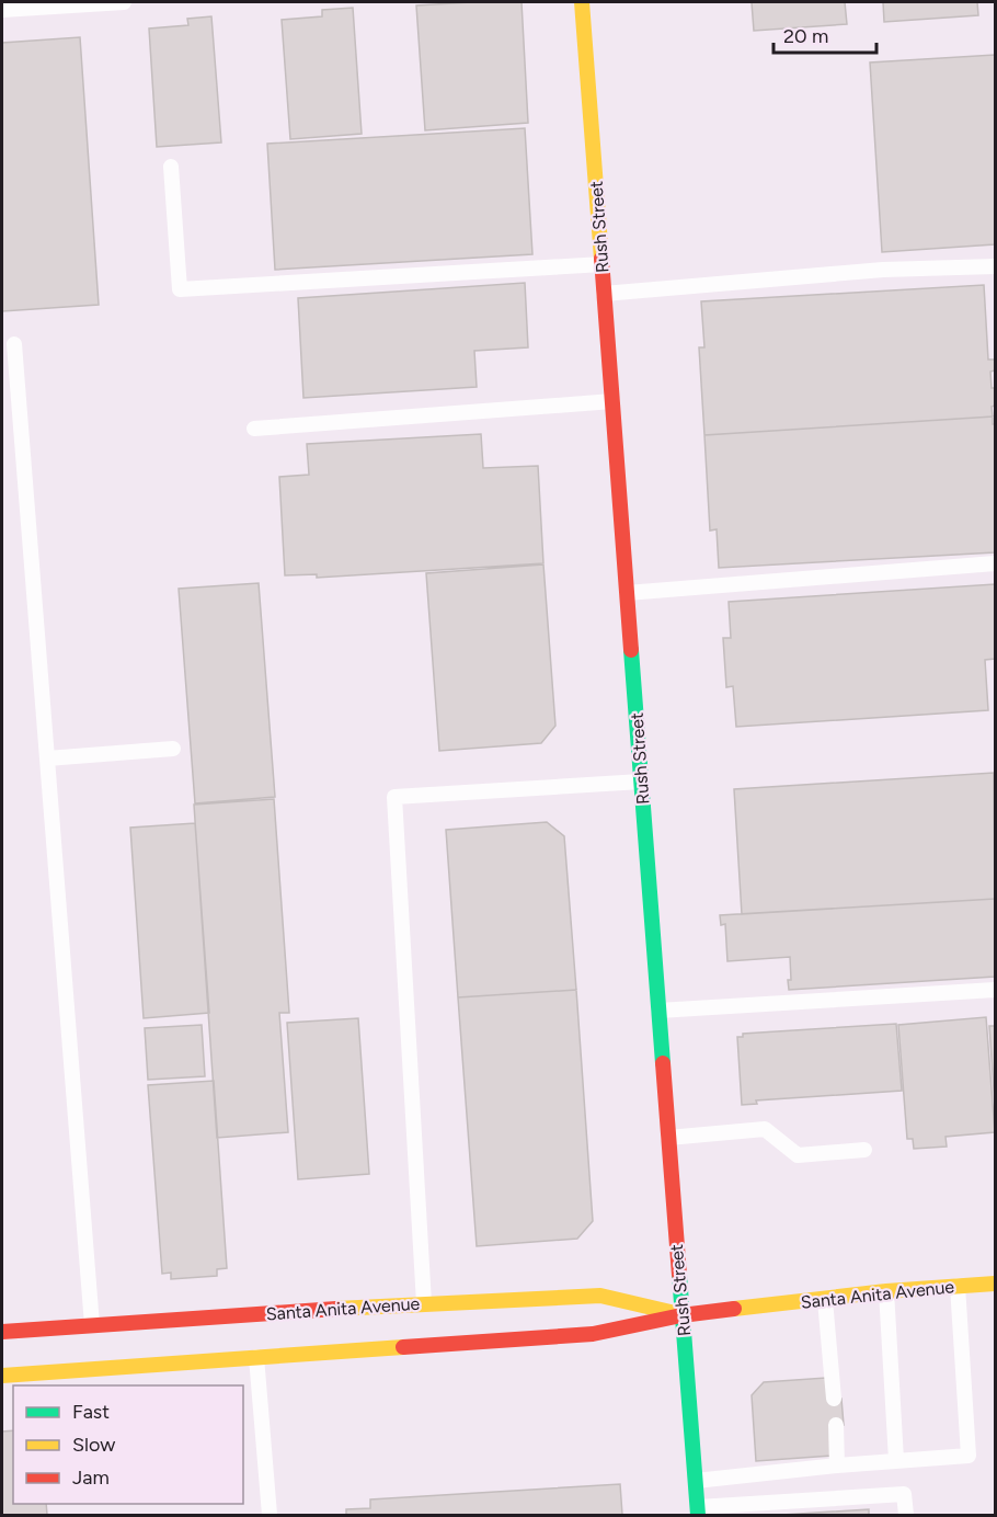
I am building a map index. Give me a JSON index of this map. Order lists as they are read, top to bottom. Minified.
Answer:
{"streets":{"main road":["Rush Street","Santa Anita Avenue"]},"crossings":[["Rush Street","Santa Anita Avenue"]],"legend":["Fast","Slow","Jam"],"scale_bar":"20 m"}
